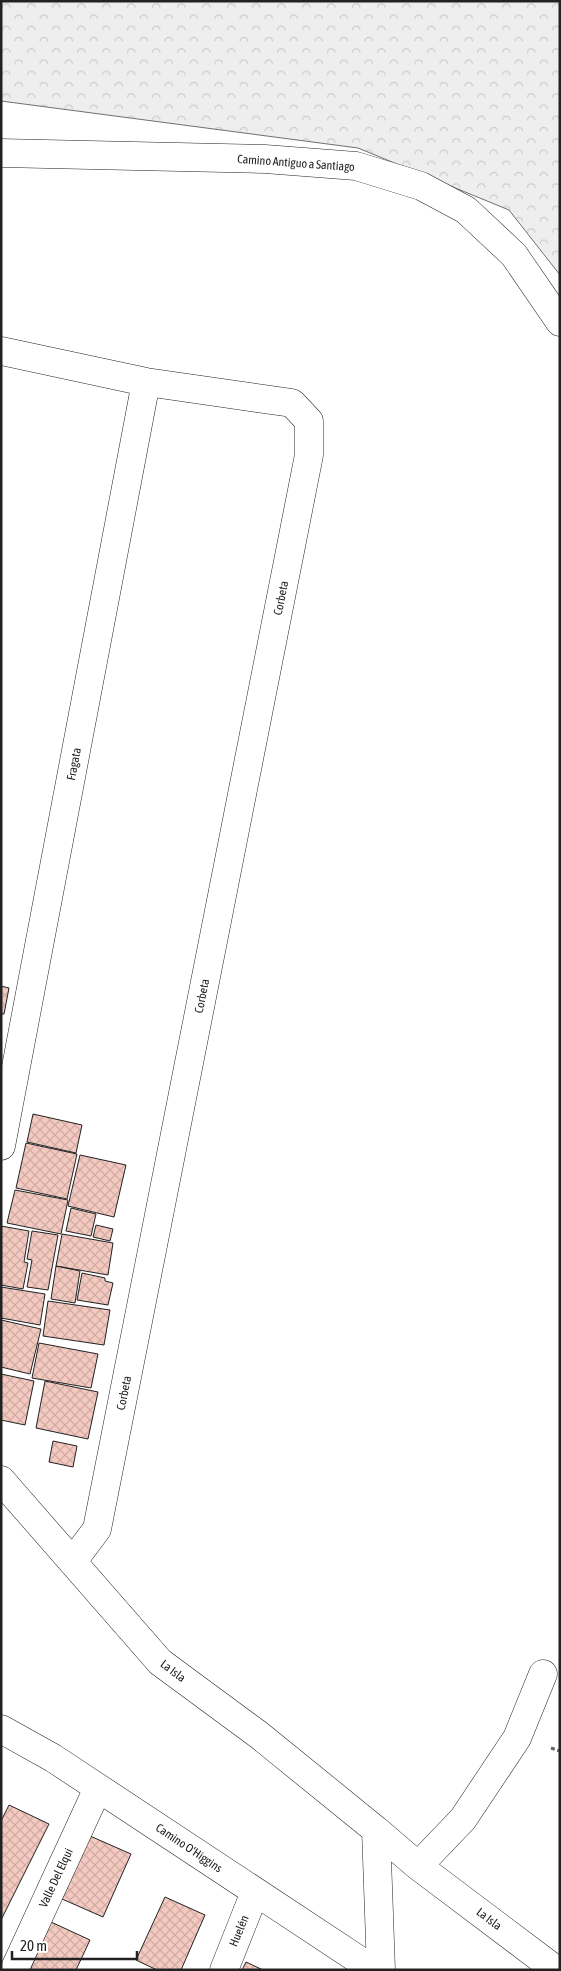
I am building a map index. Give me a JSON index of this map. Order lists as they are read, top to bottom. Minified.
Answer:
{"streets":{"street":["Camino Antiguo a Santiago","Corbeta","Fragata","La Isla","Camino O'Higgins","Valle Del Elqui","Huelén"]},"crossings":[["Corbeta","Fragata"],["Corbeta","La Isla"],["Camino O'Higgins","Valle Del Elqui"],["Camino O'Higgins","Huelén"]],"scale_bar":"20 m"}
